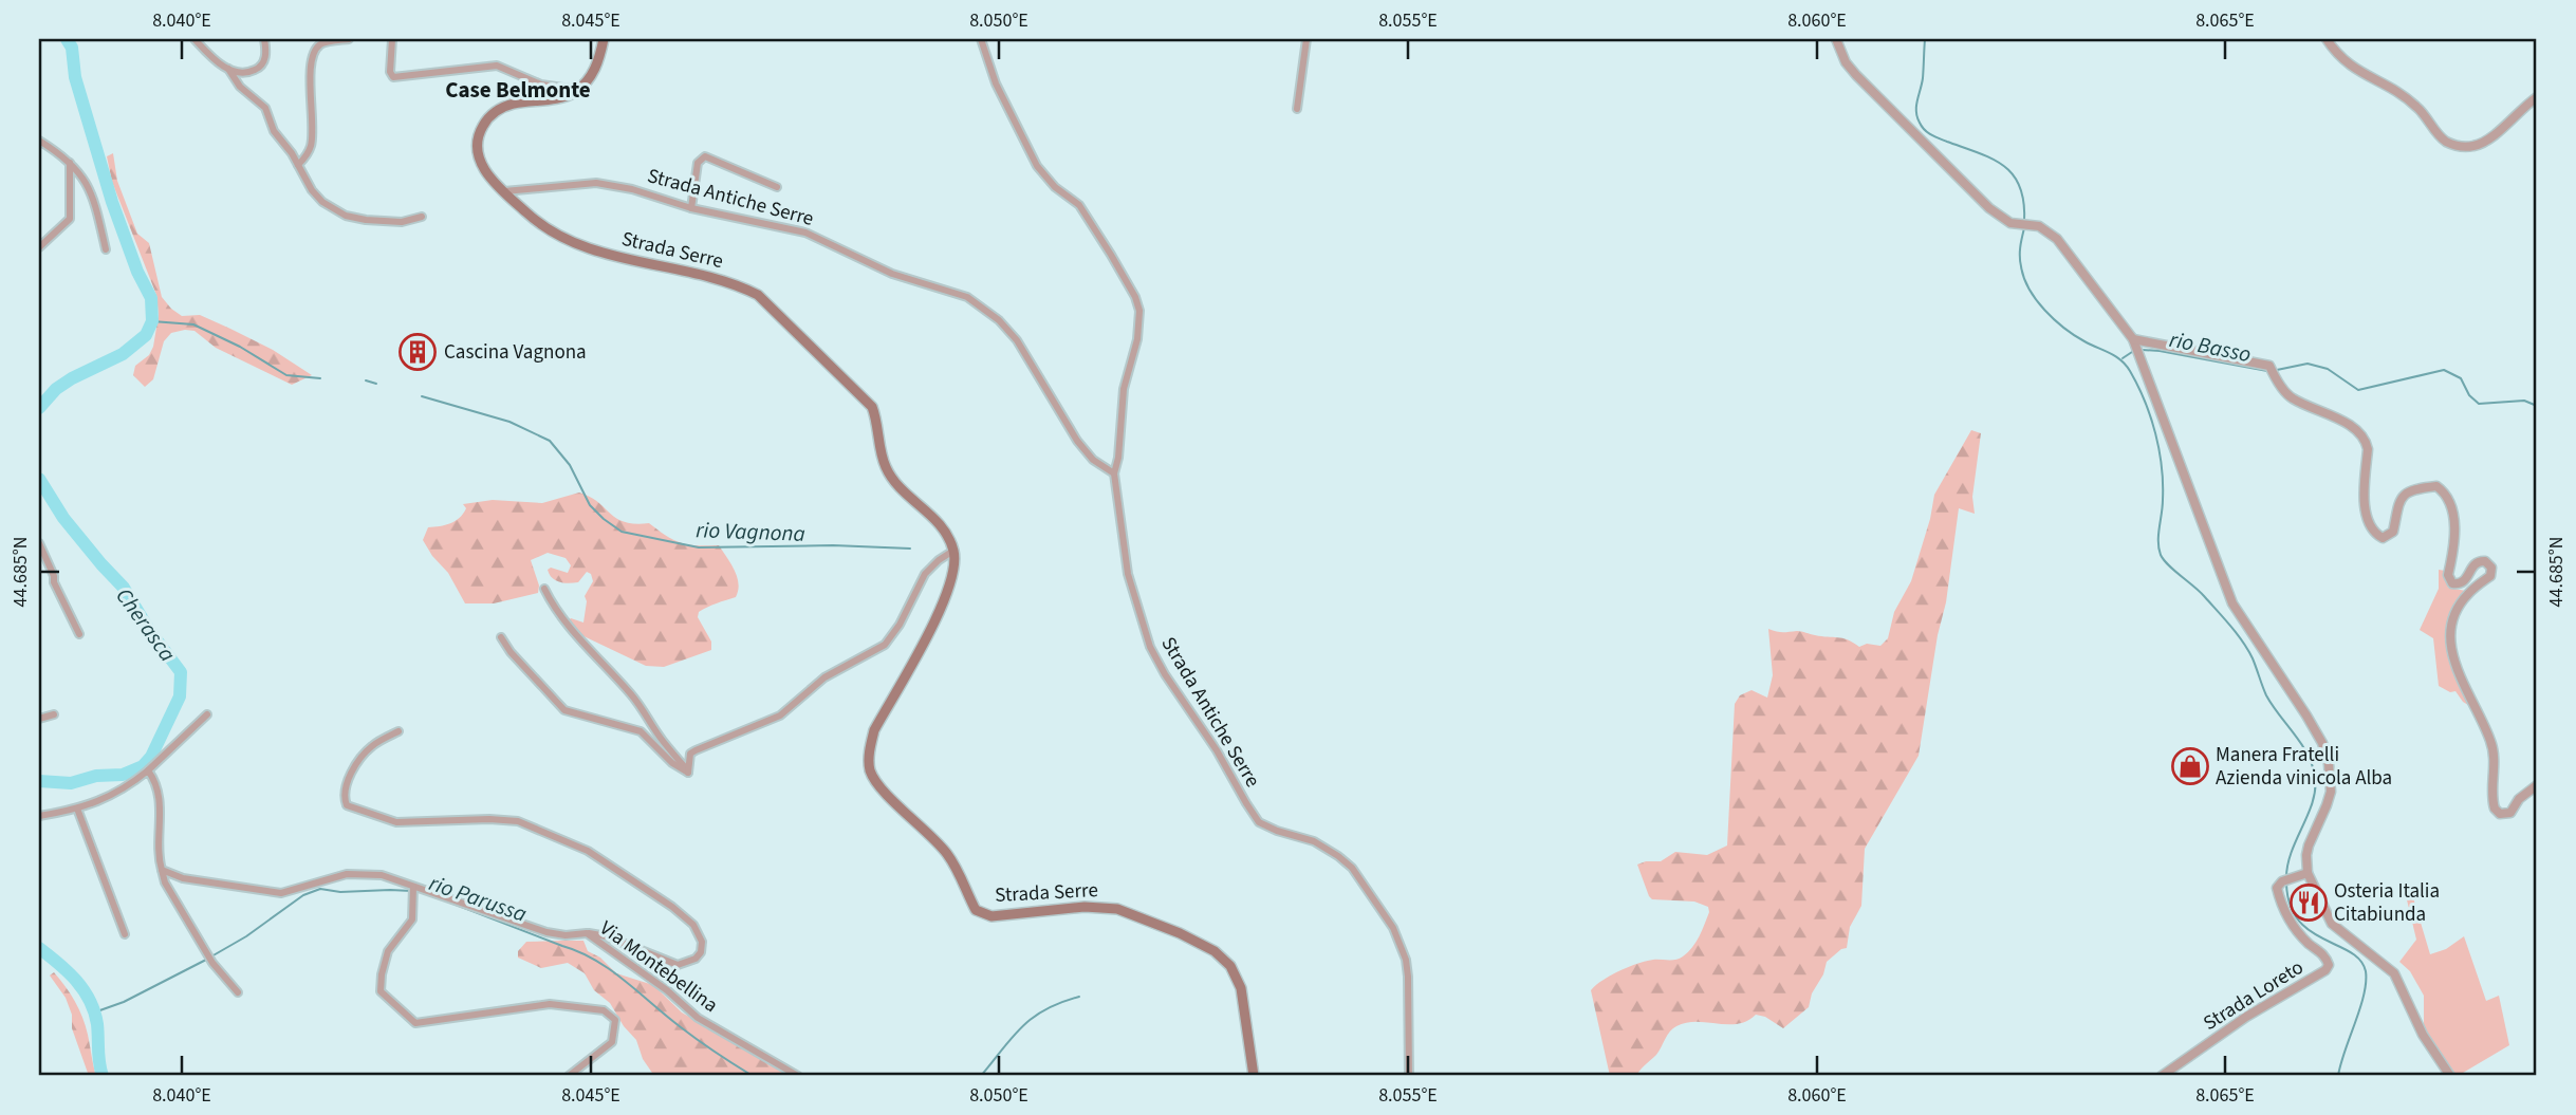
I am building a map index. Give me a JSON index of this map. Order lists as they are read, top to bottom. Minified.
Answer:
{"streets":{"main road":["Strada Serre"],"street":["Strada Antiche Serre","Via Montebellina","Strada Loreto"]},"crossings":[["Strada Antiche Serre","Strada Serre"]],"districts":["Case Belmonte"],"water":["rio Basso","rio Vagnona","Cherasca","rio Parussa"],"places":{"building":["Cascina Vagnona"],"shop":["Manera Fratelli Azienda vinicola Alba"],"restaurant":["Osteria Italia Citabiunda"]},"coordinates":["8.040°E","8.045°E","8.050°E","8.055°E","8.060°E","8.065°E","44.685°N"]}
